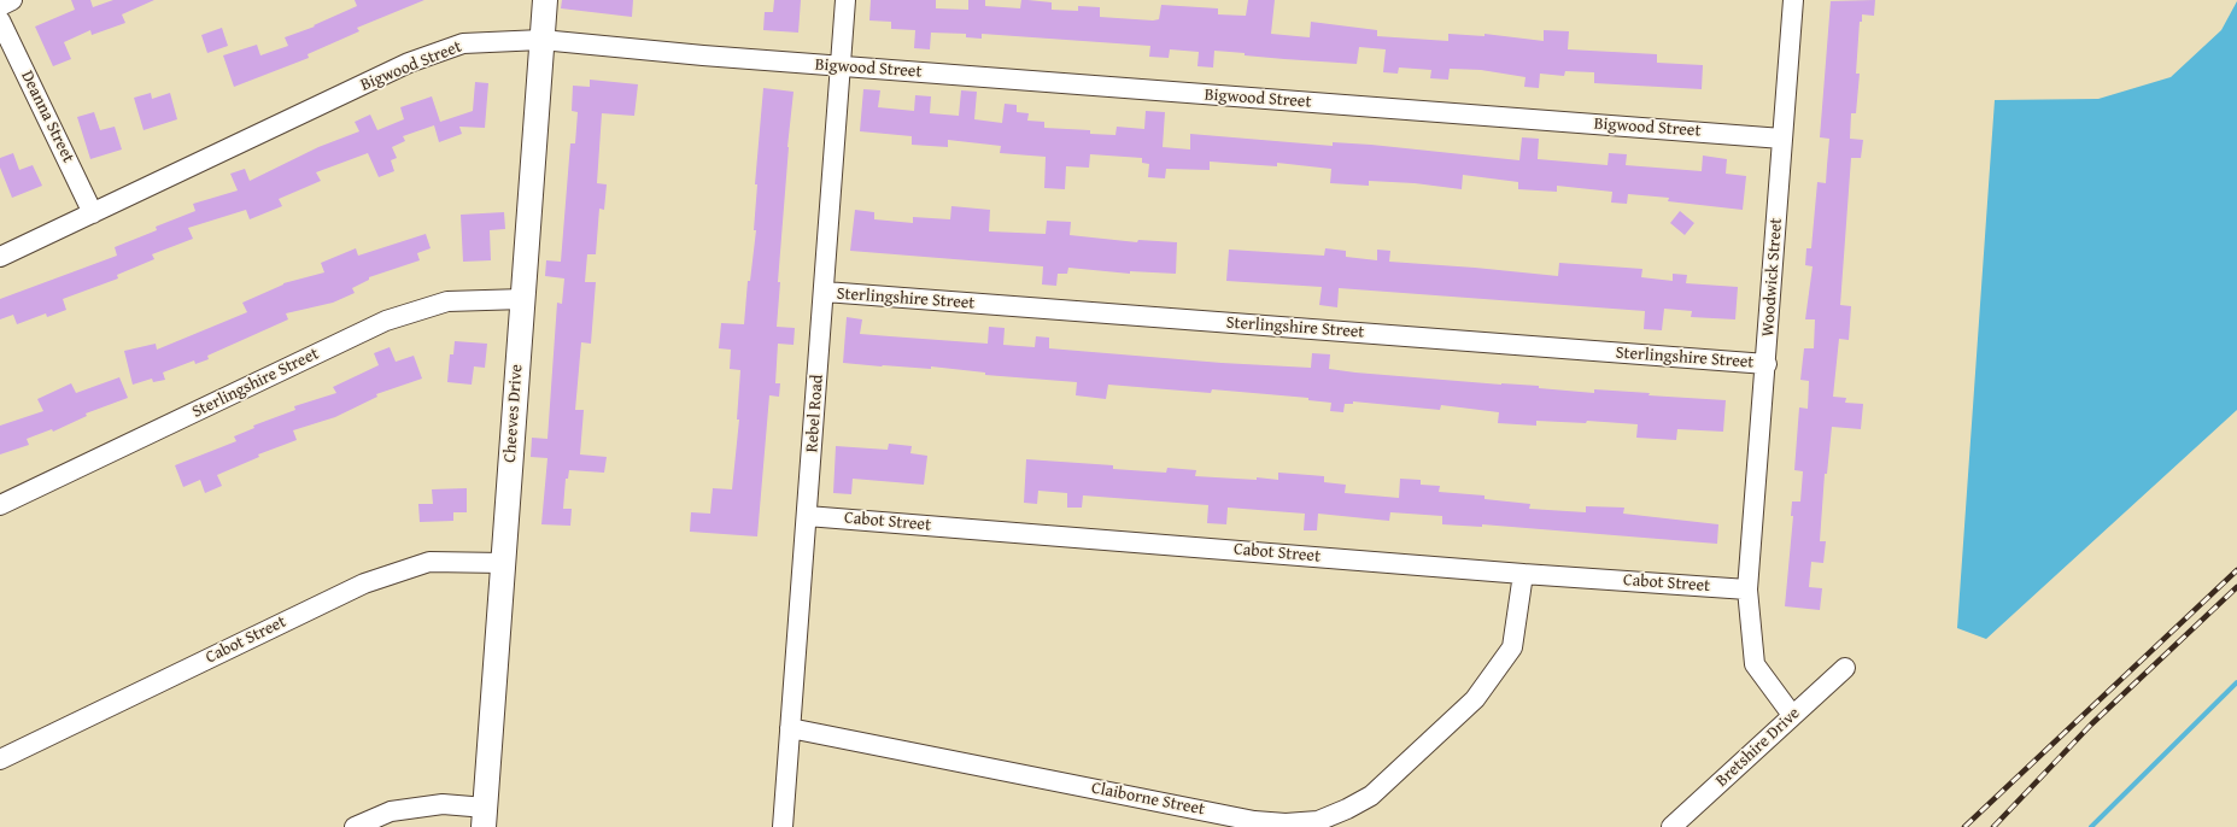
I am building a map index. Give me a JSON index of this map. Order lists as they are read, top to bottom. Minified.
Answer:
{"streets":{"street":["Bigwood Street","Deanna Street","Woodwick Street","Sterlingshire Street","Cheeves Drive","Rebel Road","Cabot Street","Bretshire Drive","Claiborne Street"]},"crossings":[["Bigwood Street","Deanna Street"],["Bigwood Street","Woodwick Street"],["Bigwood Street","Cheeves Drive"],["Bigwood Street","Rebel Road"],["Woodwick Street","Sterlingshire Street"],["Woodwick Street","Cabot Street"],["Woodwick Street","Bretshire Drive"],["Sterlingshire Street","Cheeves Drive"],["Sterlingshire Street","Rebel Road"],["Cheeves Drive","Cabot Street"],["Rebel Road","Cabot Street"],["Rebel Road","Claiborne Street"],["Cabot Street","Claiborne Street"]]}
